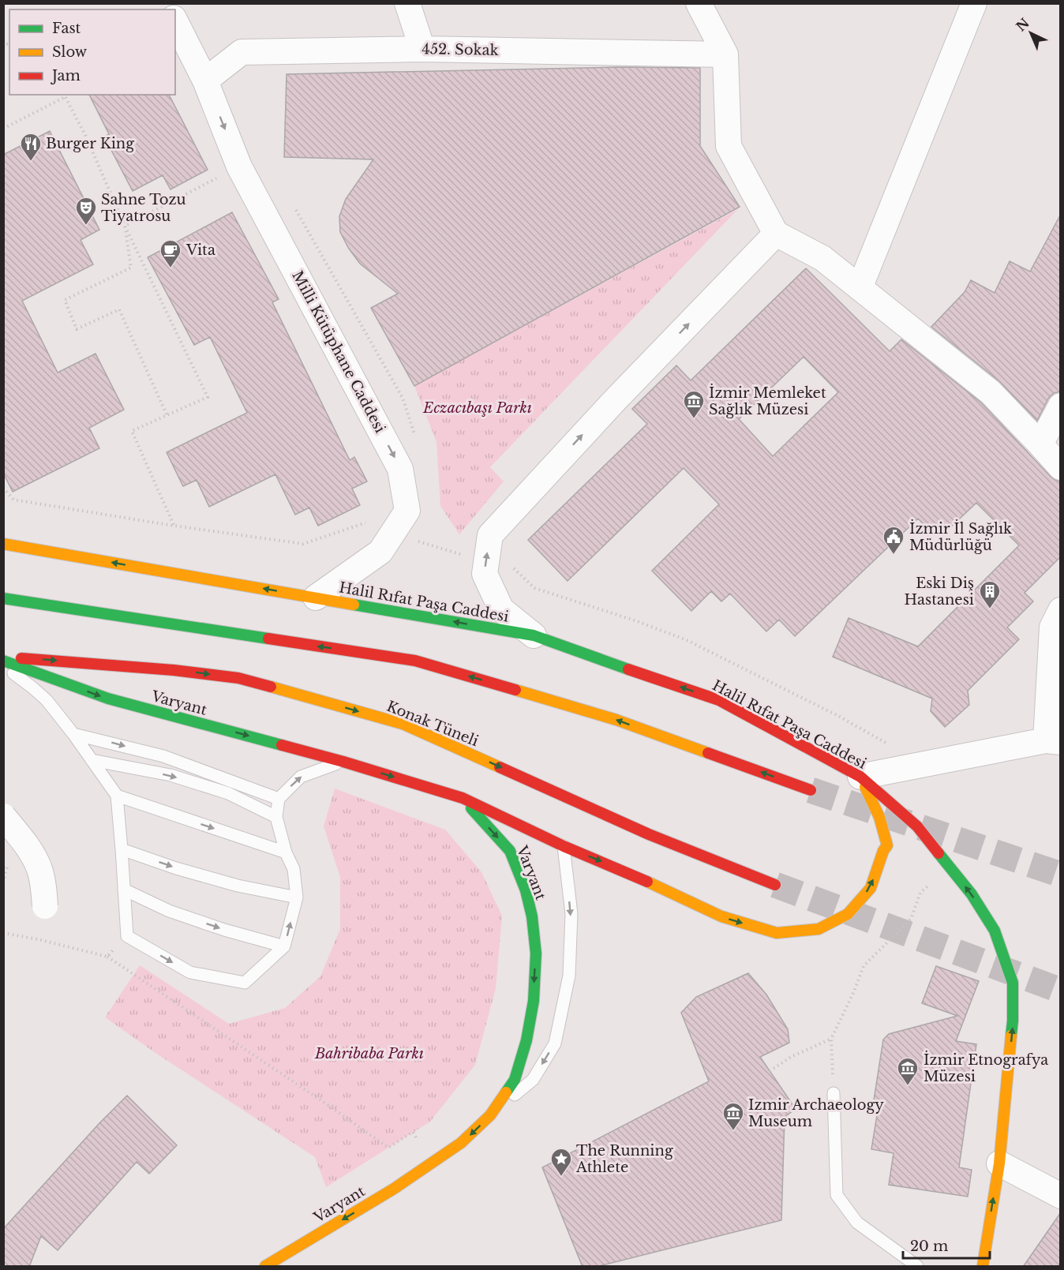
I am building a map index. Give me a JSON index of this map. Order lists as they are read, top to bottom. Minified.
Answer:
{"streets":{"main road":["Halil Rıfat Paşa Caddesi","Varyant","Konak Tüneli"],"street":["452. Sokak","Milli Kütüphane Caddesi"]},"crossings":[["452. Sokak","Milli Kütüphane Caddesi"],["Milli Kütüphane Caddesi","Halil Rıfat Paşa Caddesi"]],"one_way":["Milli Kütüphane Caddesi"],"parks":["Eczacıbaşı Parkı","Bahribaba Parkı"],"places":{"restaurant":["Burger King"],"theatre":["Sahne Tozu Tiyatrosu"],"cafe":["Vita"],"museum":["İzmir Memleket Sağlık Müzesi","İzmir Etnografya Müzesi","Izmir Archaeology Museum"],"public building":["İzmir İl Sağlık Müdürlüğü"],"building":["Eski Diş Hastanesi"],"place":["The Running Athlete"]},"legend":["Fast","Slow","Jam"],"scale_bar":"20 m","north":"top left"}
